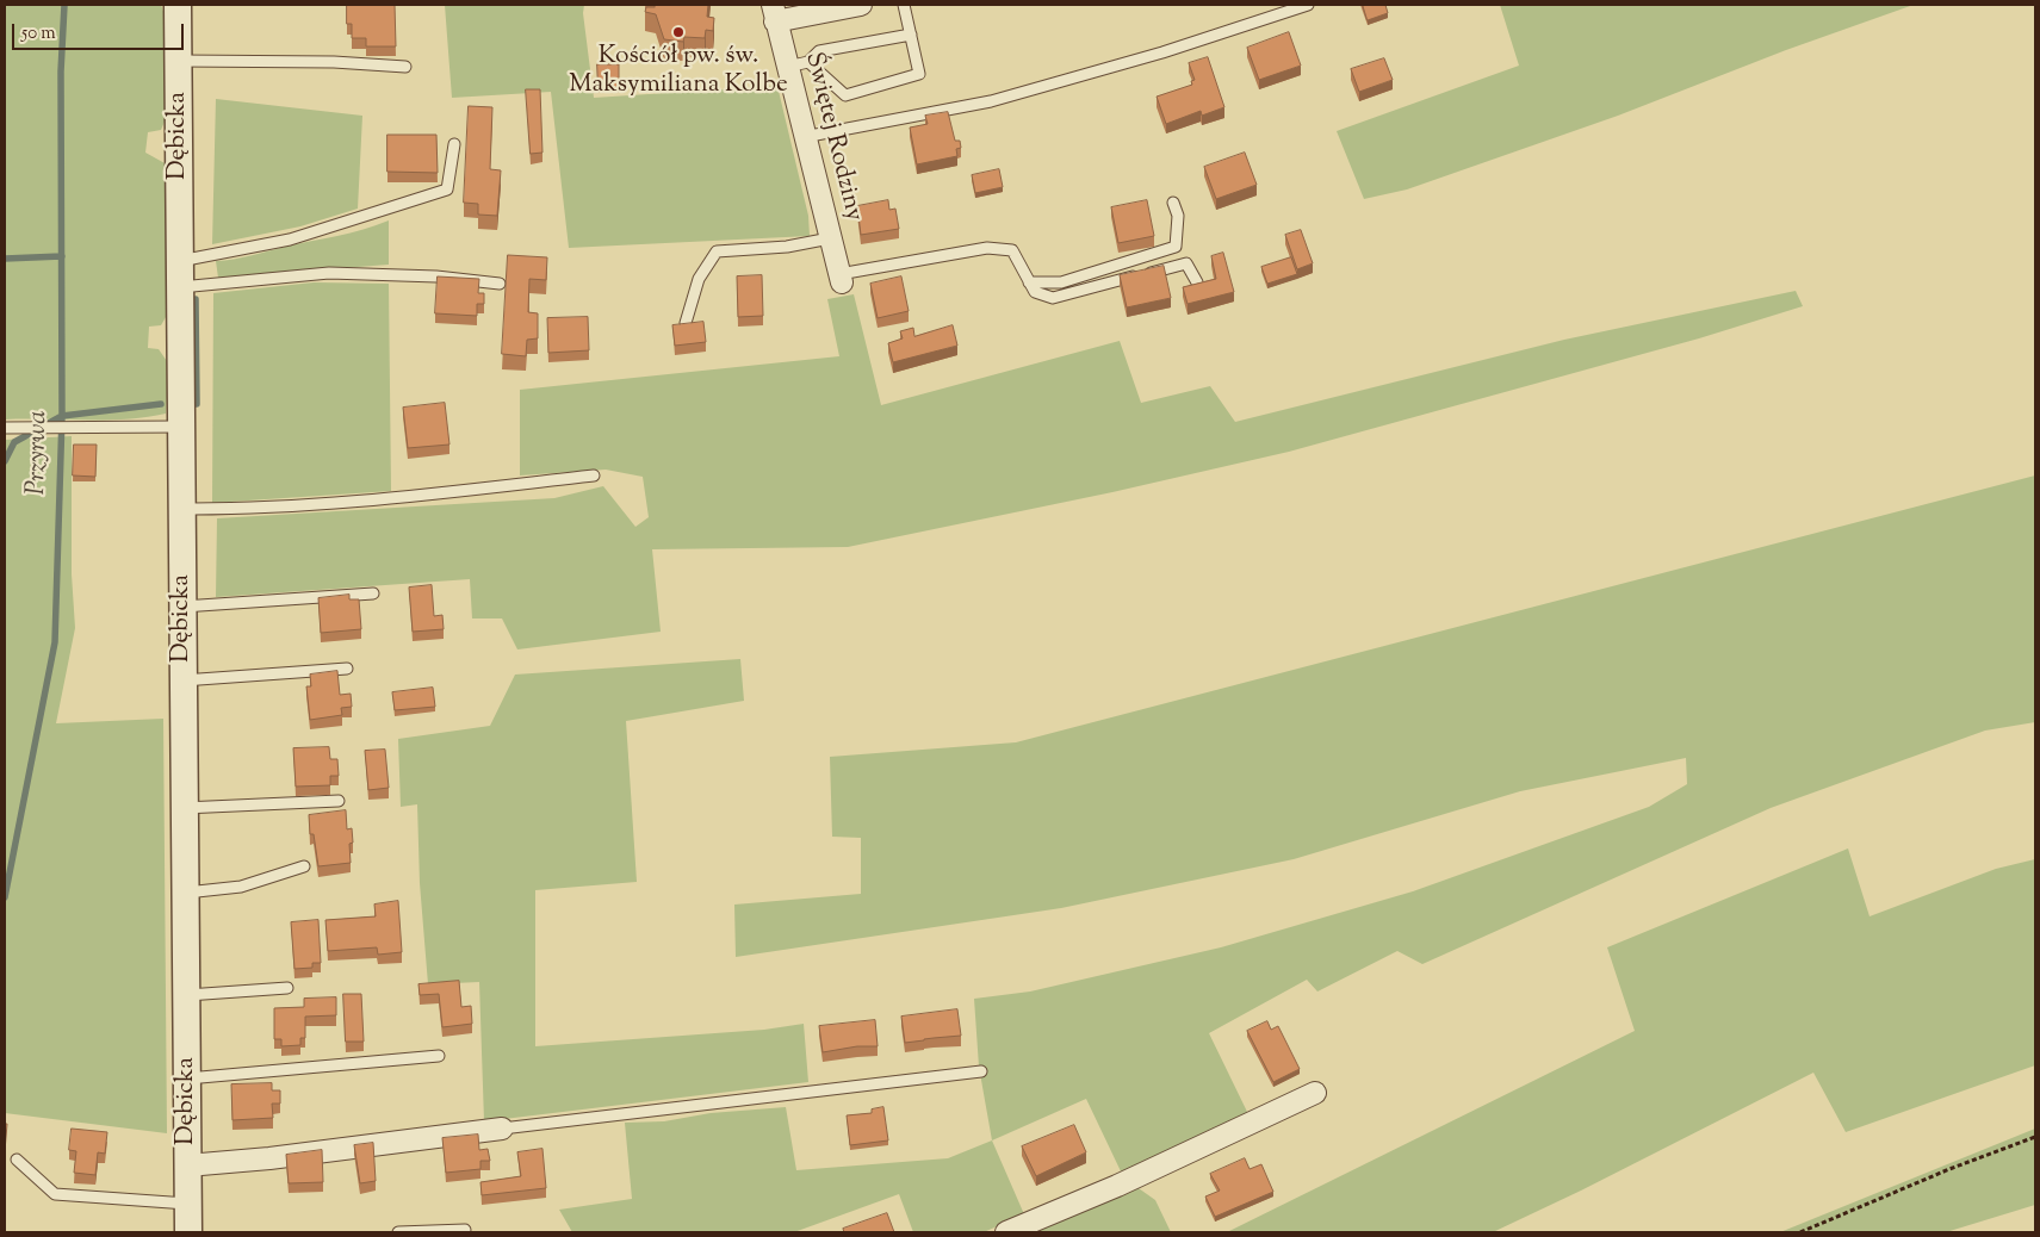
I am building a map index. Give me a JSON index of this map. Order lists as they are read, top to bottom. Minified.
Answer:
{"streets":{"street":["Dębicka","Świętej Rodziny"]},"water":["Przyrwa"],"places":["Kościół pw. św. Maksymiliana Kolbe"],"scale_bar":"50 m"}
